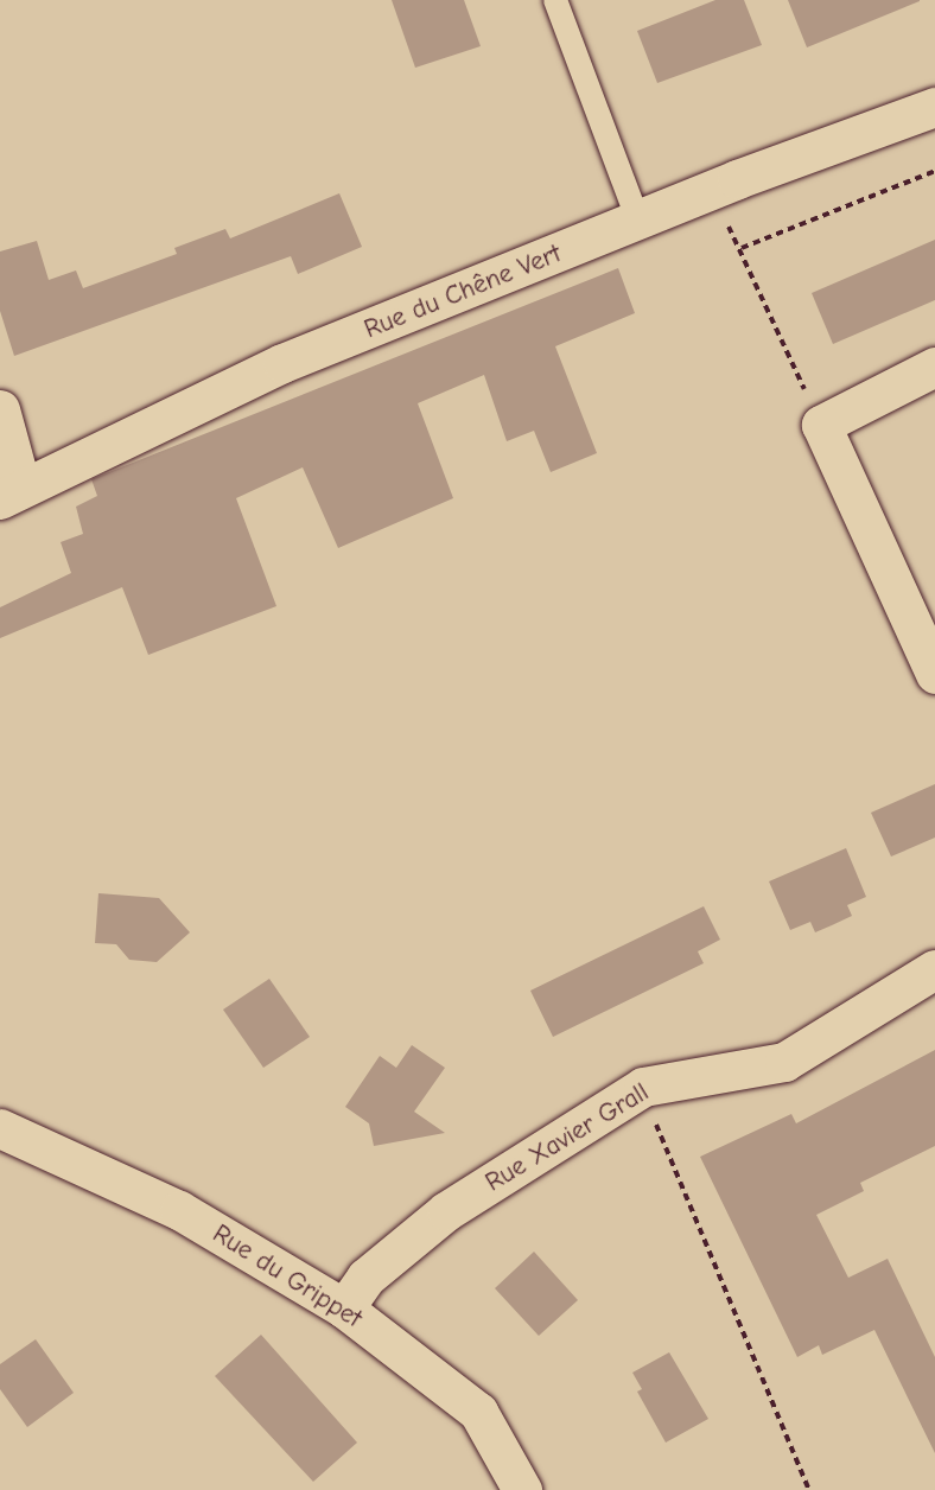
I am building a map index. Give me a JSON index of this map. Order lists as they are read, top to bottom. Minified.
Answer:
{"streets":{"street":["Rue du Chêne Vert","Rue Xavier Grall","Rue du Grippet"]},"crossings":[["Rue Xavier Grall","Rue du Grippet"]]}
